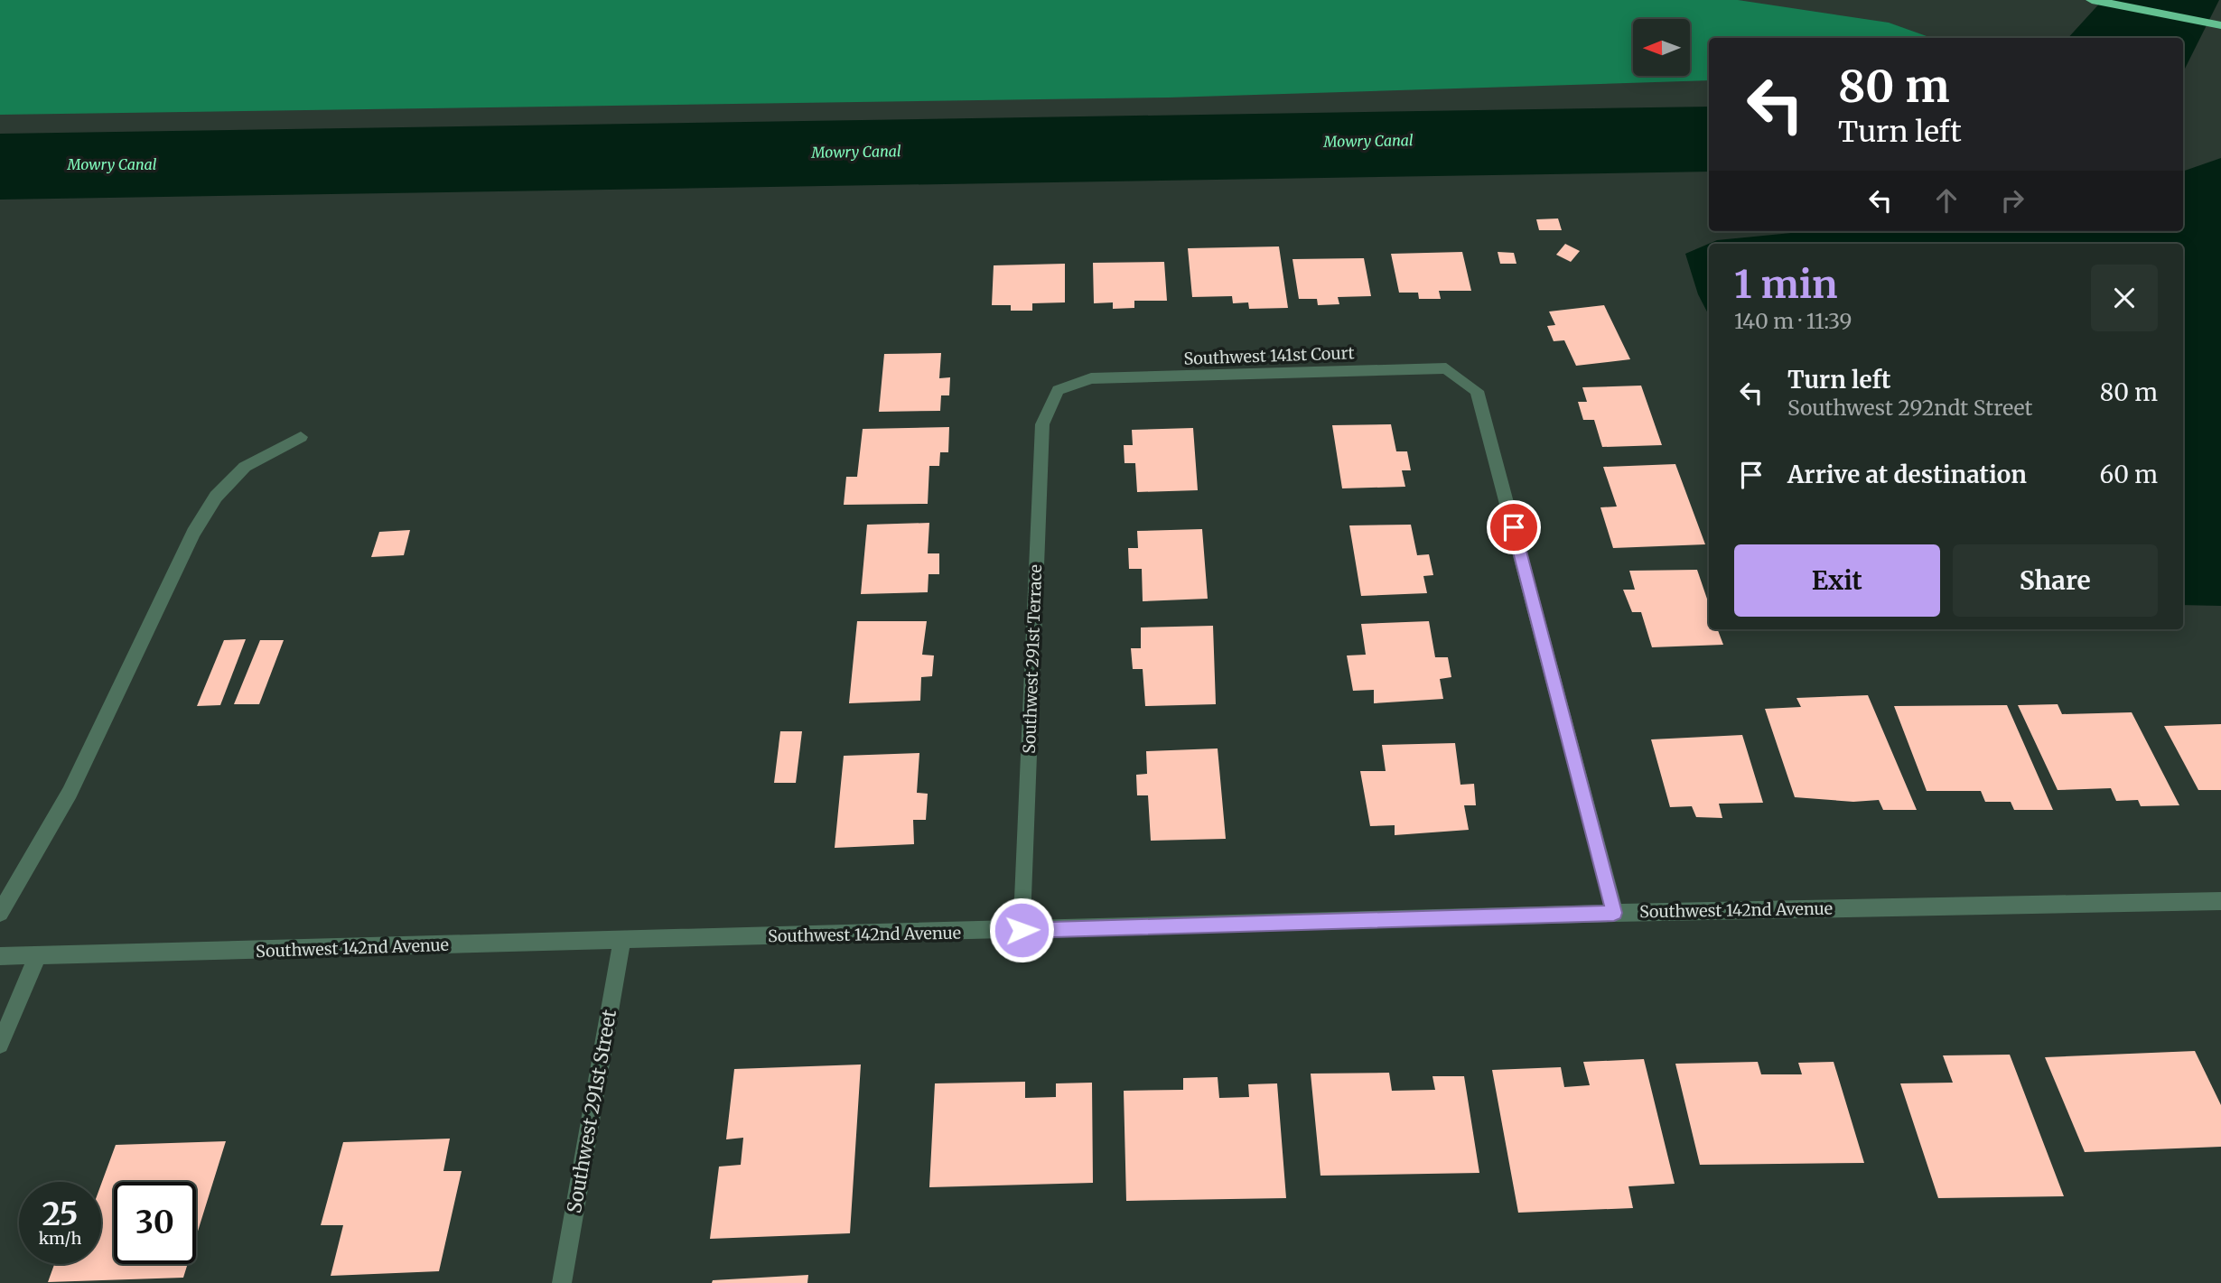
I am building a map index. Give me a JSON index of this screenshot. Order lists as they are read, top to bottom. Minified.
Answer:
{"streets":{"street":["Southwest 141st Court","Southwest 291st Terrace","Southwest 142nd Avenue","Southwest 291st Street"]},"crossings":[["Southwest 141st Court","Southwest 291st Terrace"],["Southwest 141st Court","Southwest 142nd Avenue"],["Southwest 291st Terrace","Southwest 142nd Avenue"],["Southwest 142nd Avenue","Southwest 291st Street"]],"water":["Mowry Canal"],"north":"left","page":{"turn":["80 m","Turn left"],"heading":["1 min","140 m · 11:39"],"list":[{"name":"Turn left","note":"Southwest 292ndt Street","value":"80 m"},{"name":"Arrive at destination","value":"60 m"}],"buttons":["Exit","Share"],"speed":"25 km/h","limit":"30"}}
